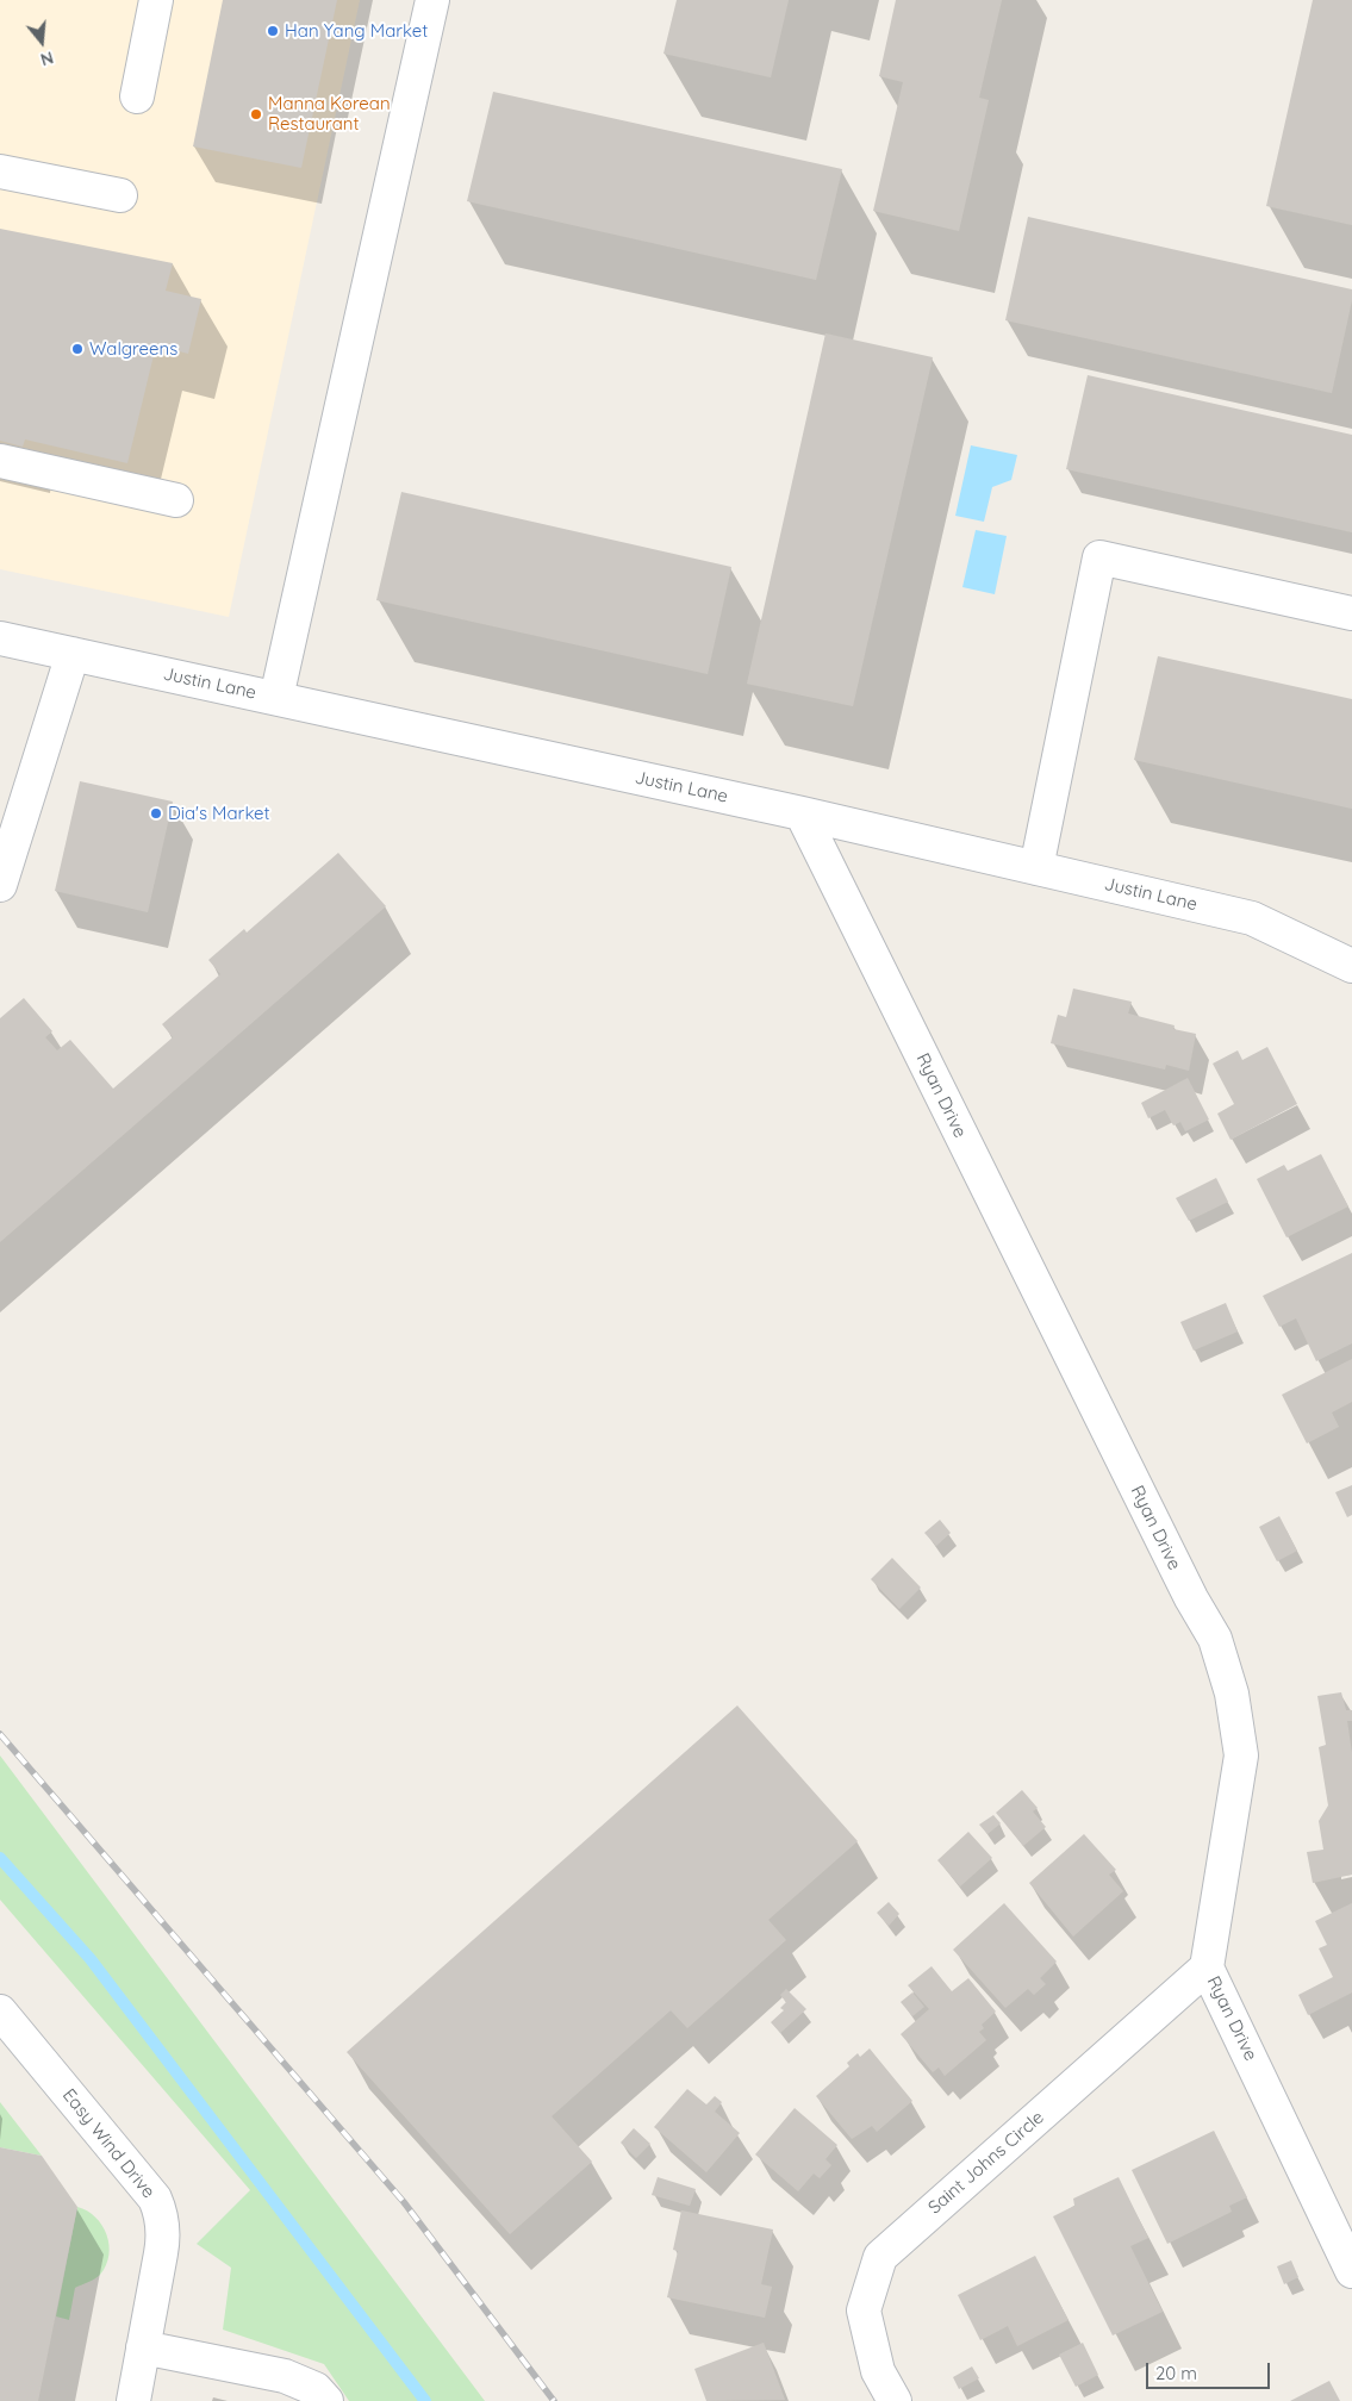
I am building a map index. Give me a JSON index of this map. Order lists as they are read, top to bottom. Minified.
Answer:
{"streets":{"street":["Justin Lane","Ryan Drive","Easy Wind Drive","Saint Johns Circle"]},"crossings":[["Justin Lane","Ryan Drive"],["Ryan Drive","Saint Johns Circle"]],"places":["Han Yang Market","Manna Korean Restaurant","Walgreens","Dia's Market"],"scale_bar":"20 m","north":"bottom"}
